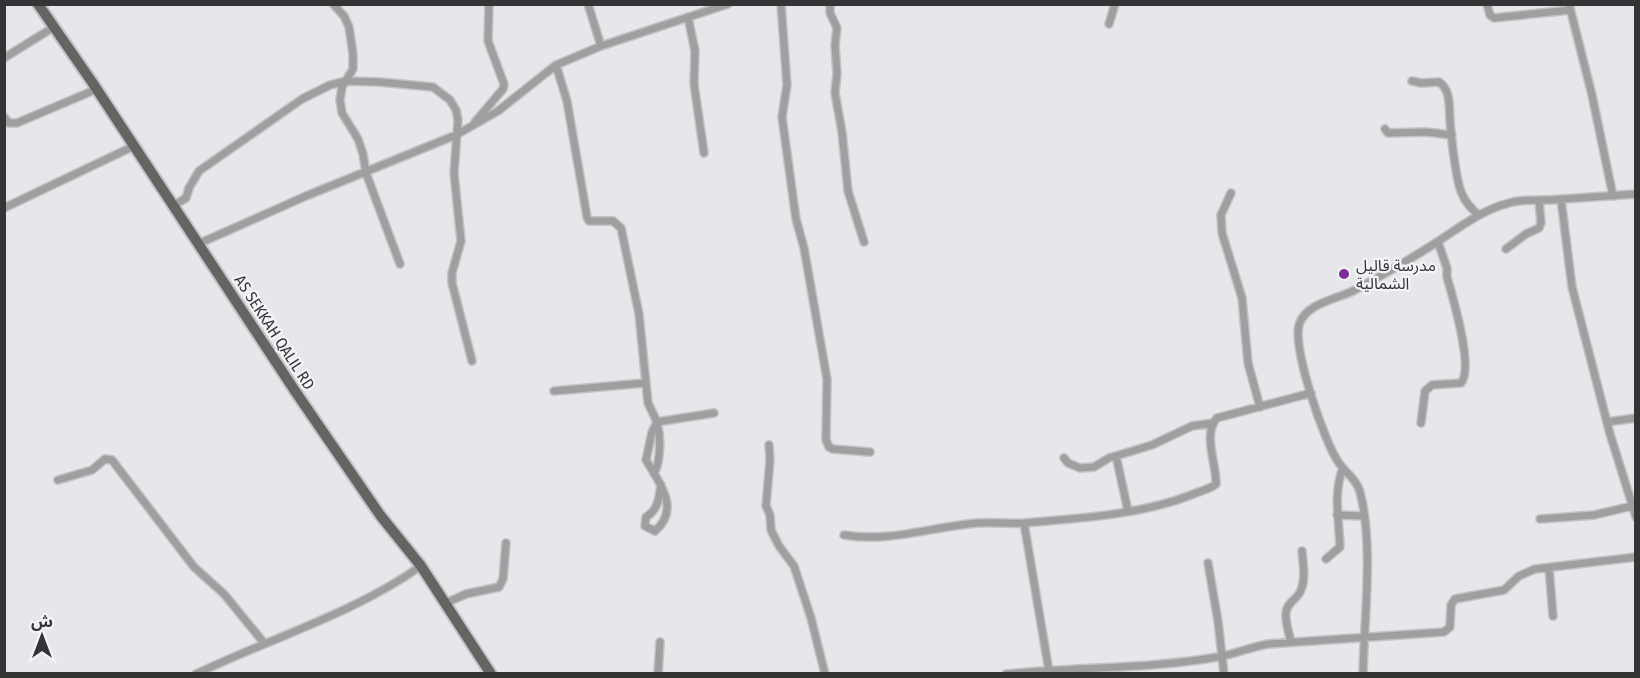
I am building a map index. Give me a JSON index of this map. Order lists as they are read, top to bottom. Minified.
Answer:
{"streets":{"main road":["AS SEKKAH QALIL RD"]},"places":["مدرسة قاليل الشمالية"],"north":"top"}
